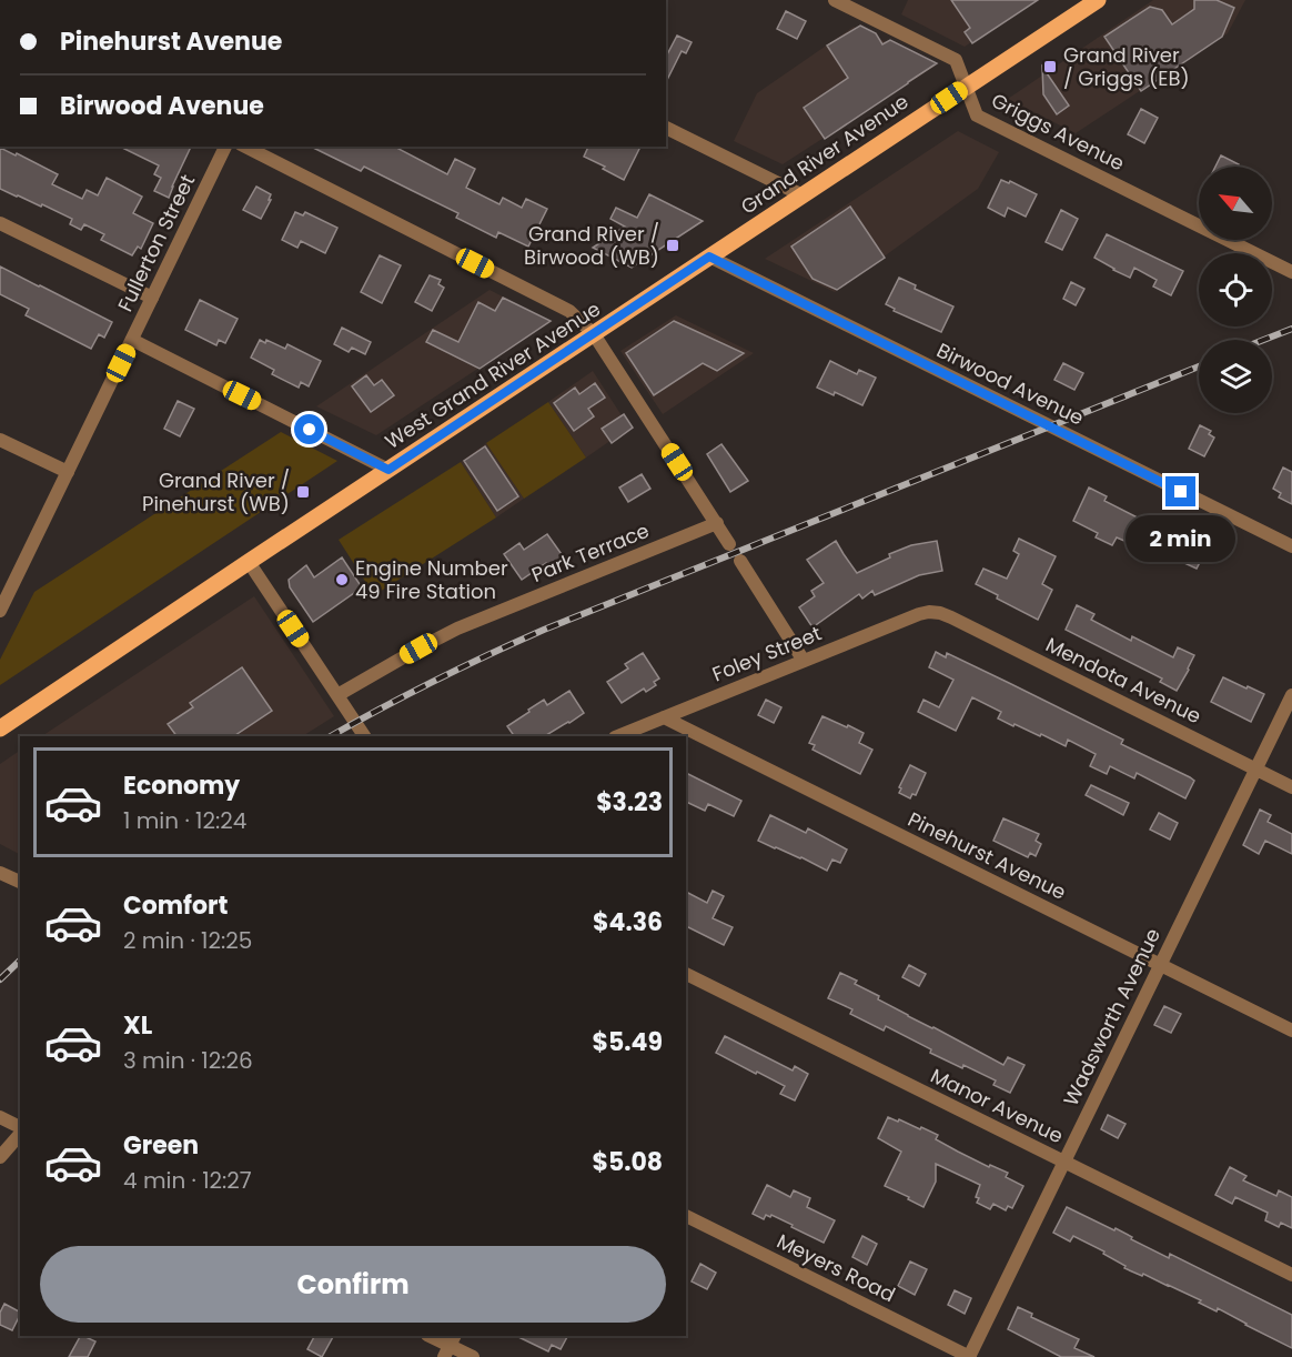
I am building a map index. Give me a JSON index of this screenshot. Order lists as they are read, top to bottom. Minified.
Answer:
{"streets":{"main road":["Grand River Avenue","West Grand River Avenue"],"street":["Griggs Avenue","Fullerton Street","Birwood Avenue","Park Terrace","Foley Street","Mendota Avenue","Pinehurst Avenue","Wadsworth Avenue","Manor Avenue","Meyers Road"]},"crossings":[["Griggs Avenue","Grand River Avenue"],["Grand River Avenue","West Grand River Avenue"],["Grand River Avenue","Birwood Avenue"],["West Grand River Avenue","Birwood Avenue"],["Foley Street","Mendota Avenue"],["Foley Street","Pinehurst Avenue"],["Mendota Avenue","Wadsworth Avenue"],["Pinehurst Avenue","Wadsworth Avenue"],["Wadsworth Avenue","Manor Avenue"],["Wadsworth Avenue","Meyers Road"]],"places":{"transit":["Grand River / Griggs (EB)","Grand River / Birwood (WB)","Grand River / Pinehurst (WB)"],"other":["Engine Number 49 Fire Station"]},"north":"top left","page":{"banner":["Pinehurst Avenue","Birwood Avenue"],"bubble":"2 min","list":[{"name":"Economy","note":"1 min · 12:24","value":"$3.23"},{"name":"Comfort","note":"2 min · 12:25","value":"$4.36"},{"name":"XL","note":"3 min · 12:26","value":"$5.49"},{"name":"Green","note":"4 min · 12:27","value":"$5.08"}],"buttons":"Confirm"}}
